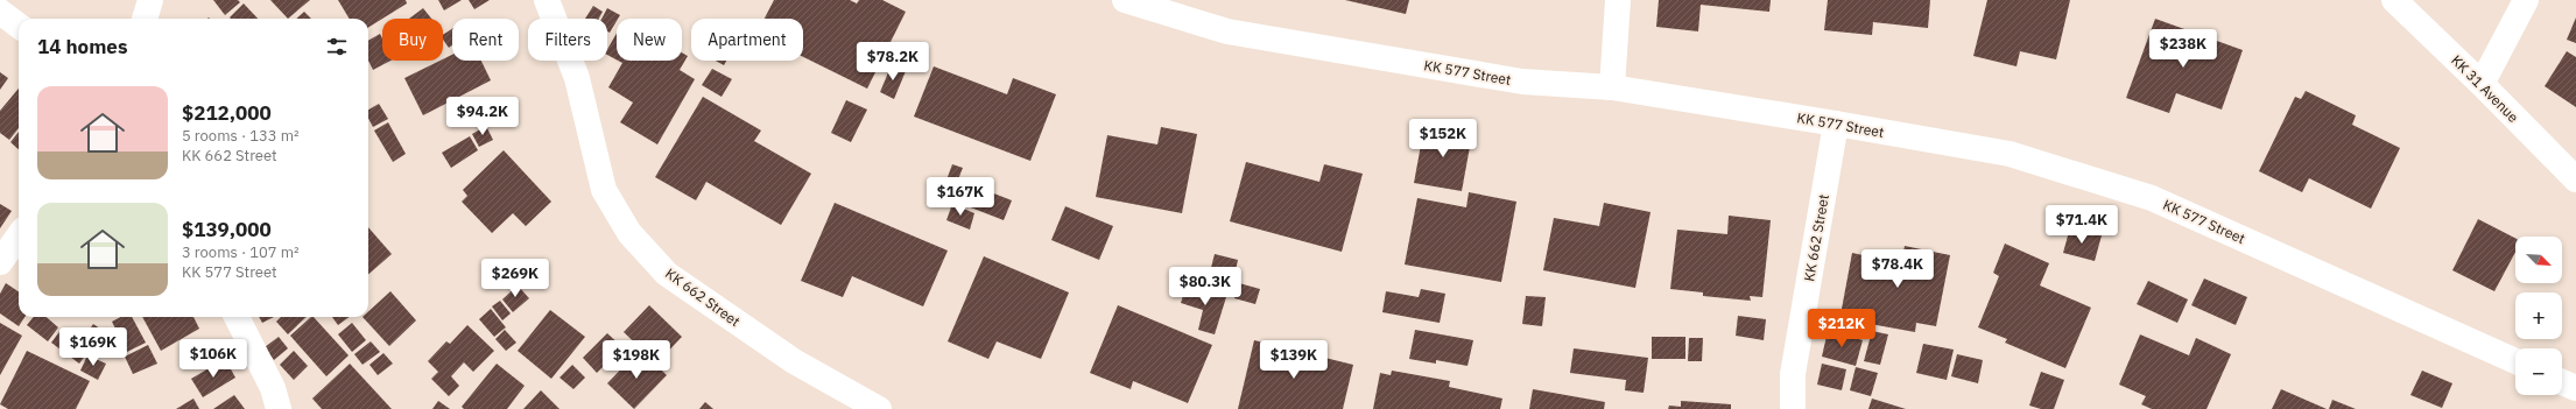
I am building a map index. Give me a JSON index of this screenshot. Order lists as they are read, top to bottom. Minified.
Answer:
{"streets":{"street":["KK 577 Street","KK 31 Avenue","KK 662 Street"]},"crossings":[["KK 577 Street","KK 662 Street"]],"north":"bottom right","page":{"chip":["Buy","Rent","Filters","New","Apartment"],"heading":"14 homes","price":["$238K","$78.2K","$94.2K","$152K","$167K","$71.4K","$78.4K","$269K","$80.3K","$212K","$169K","$106K","$198K","$139K"],"list":[{"name":"$212,000","note":"5 rooms · 133 m² · KK 662 Street"},{"name":"$139,000","note":"3 rooms · 107 m² · KK 577 Street"}],"map_buttons":["+","−"]}}
